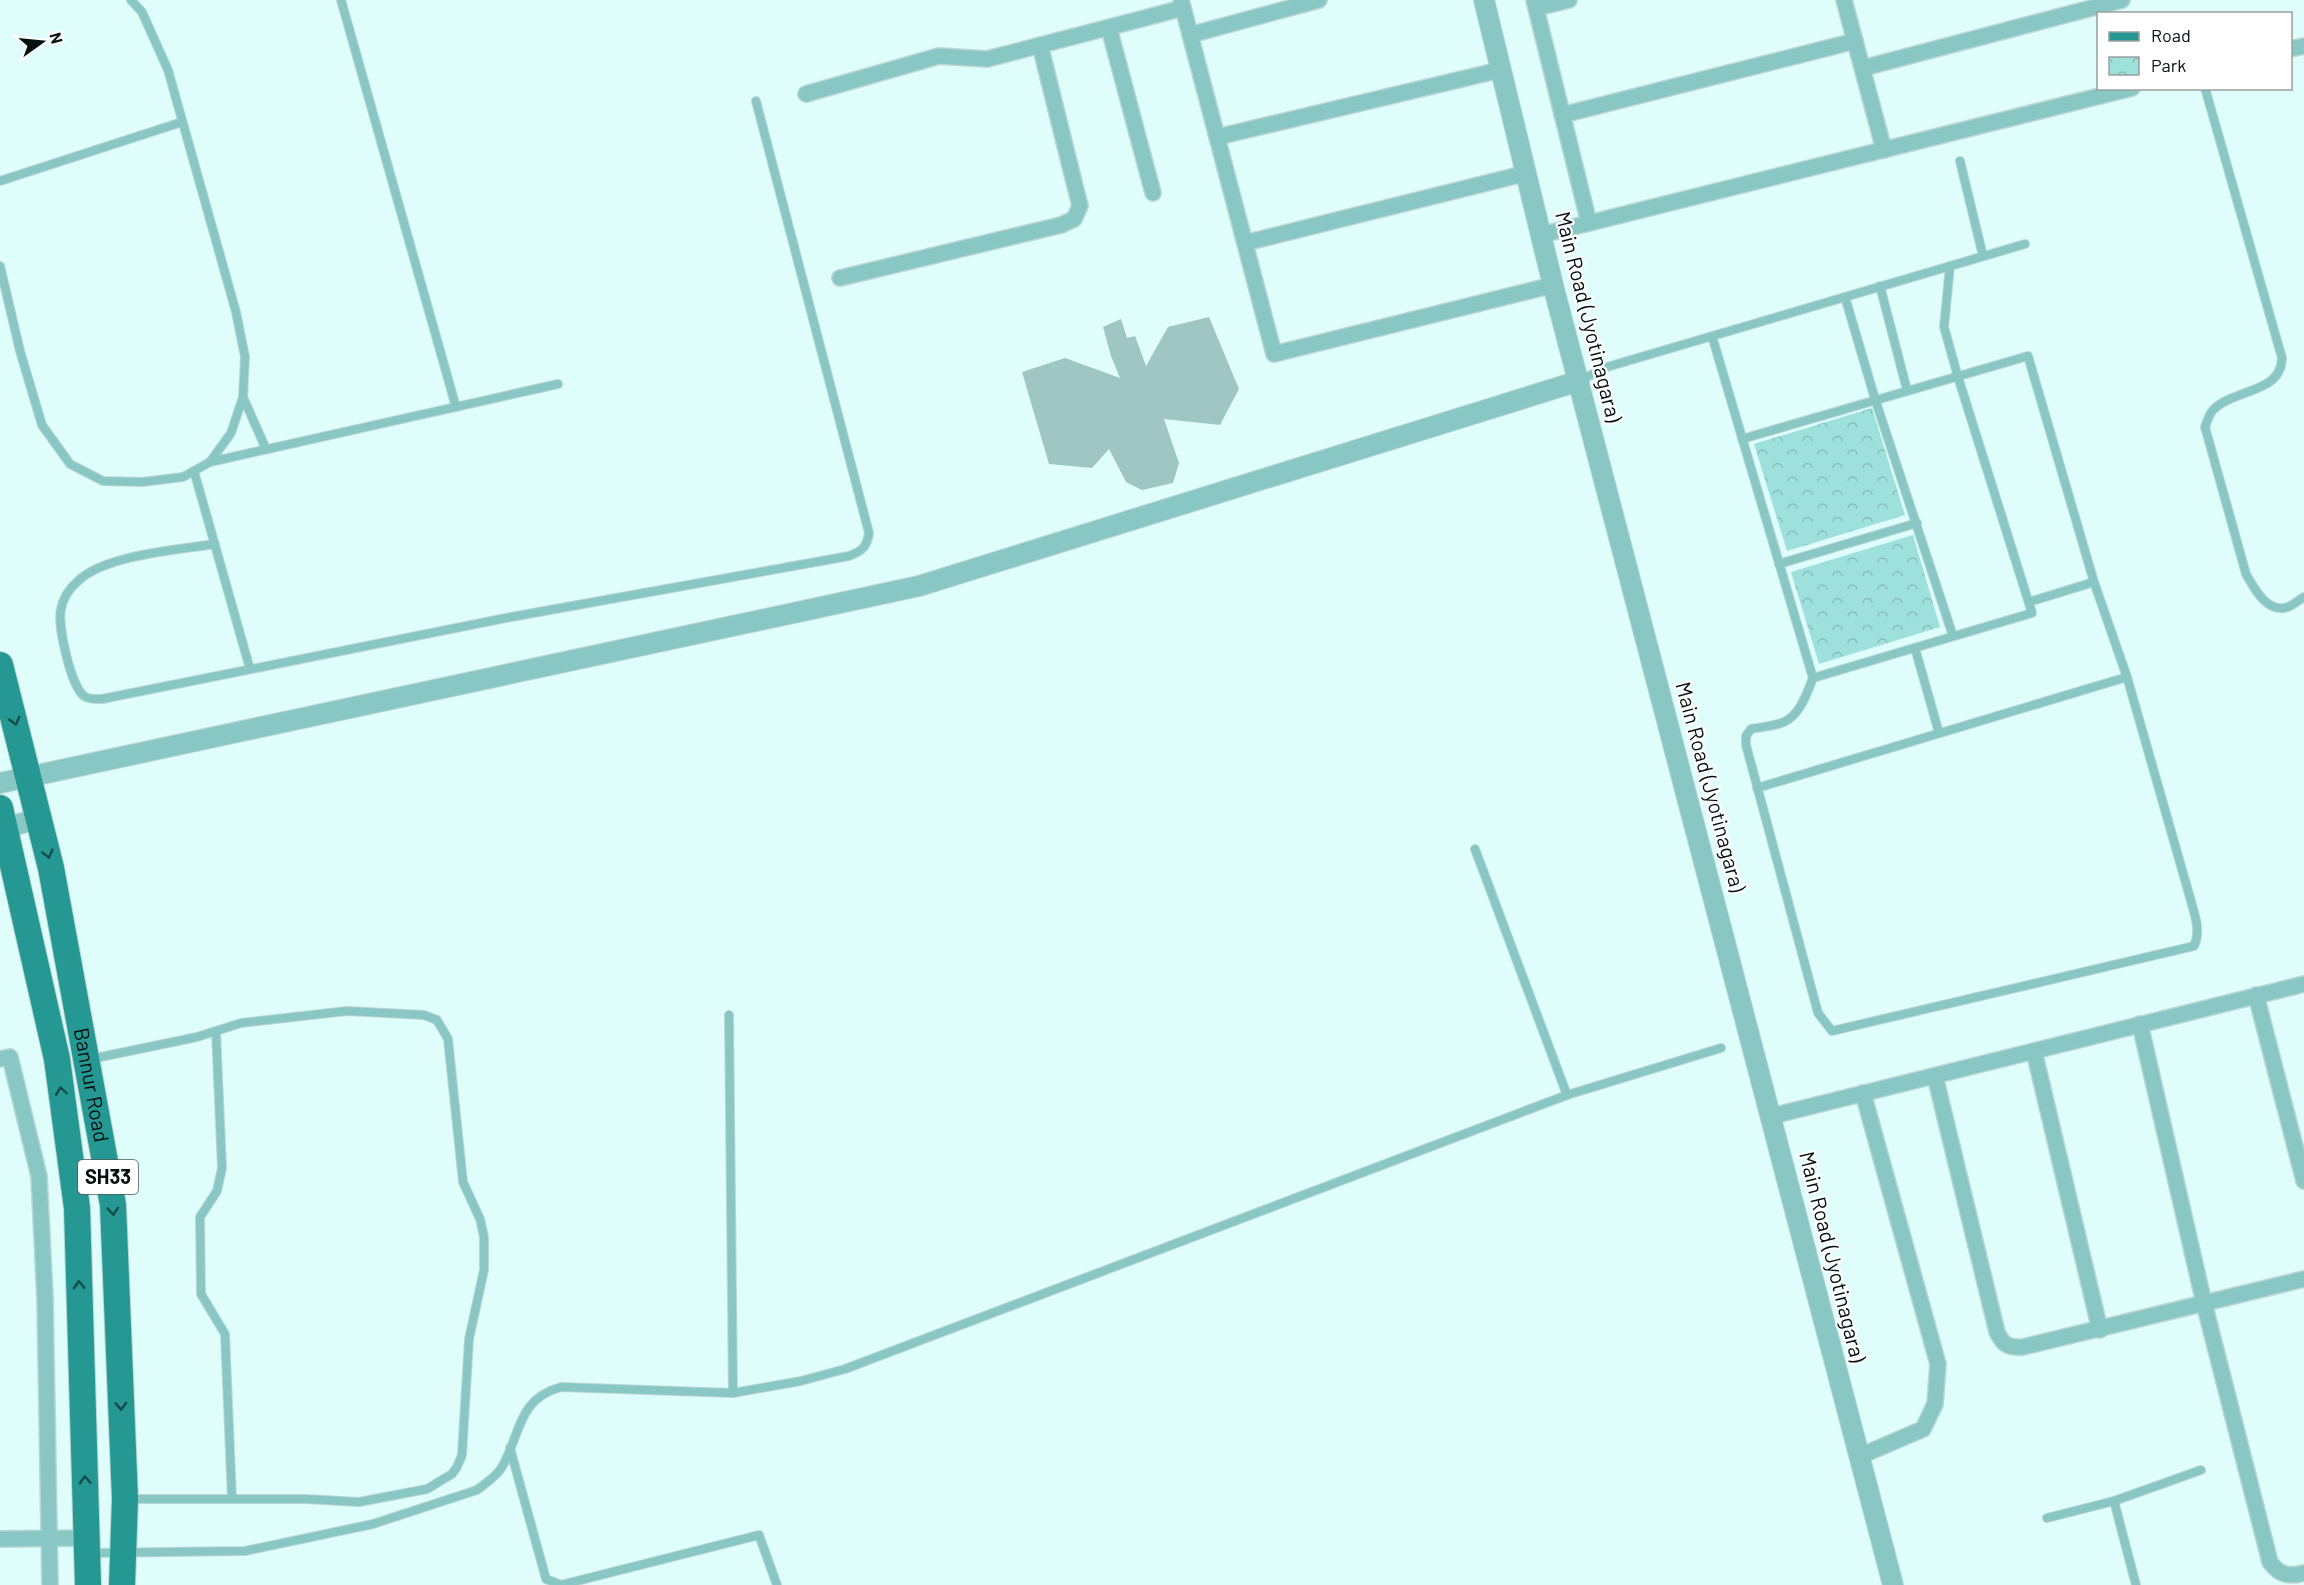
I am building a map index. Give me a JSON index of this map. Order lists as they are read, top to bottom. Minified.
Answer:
{"streets":{"main road":["Bannur Road","SH33"],"street":["Main Road (Jyotinagara)"]},"legend":["Road","Park"],"north":"right"}
